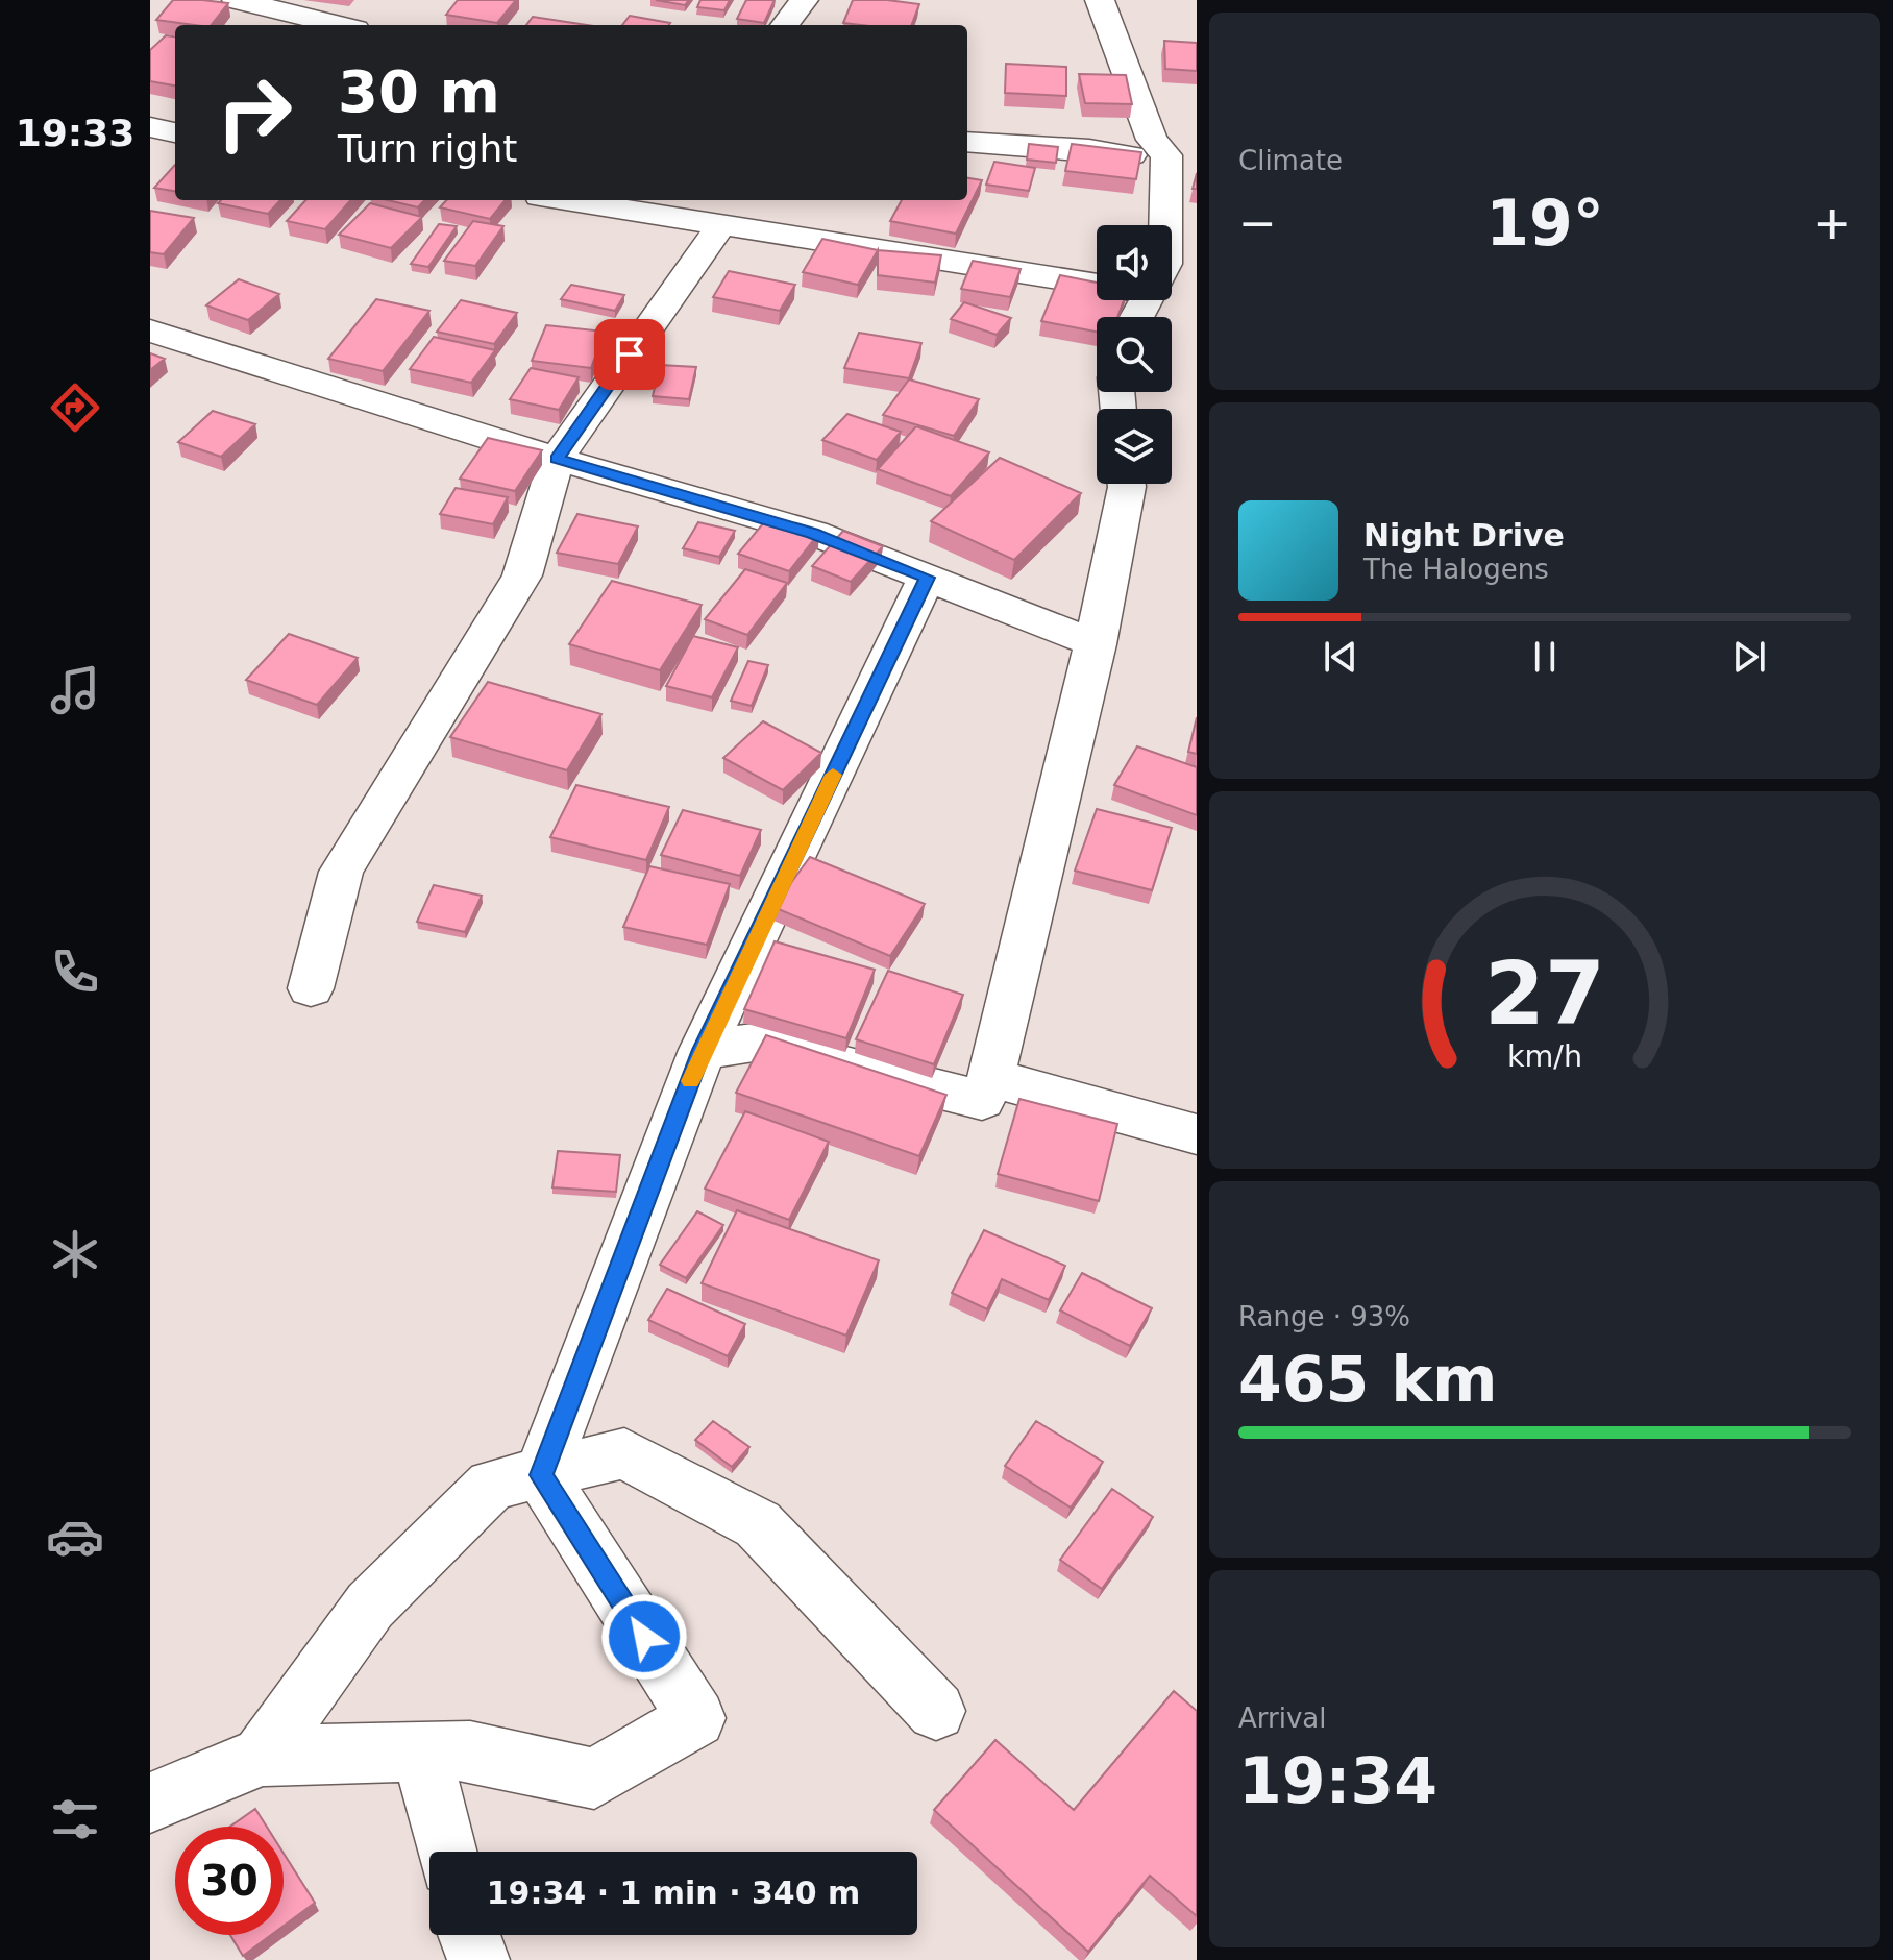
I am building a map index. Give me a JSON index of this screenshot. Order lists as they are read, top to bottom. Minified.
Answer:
{"page":{"tabs":"19:33","tile":["Climate",["Range · 93%","465 km"],["Arrival","19:34"]],"turn":["30 m","Turn right"],"heat":["−","19°","+"],"song":["Night Drive","The Halogens"],"limit":"30","trip":"19:34 · 1 min · 340 m","gauge":["27","km/h"]}}
